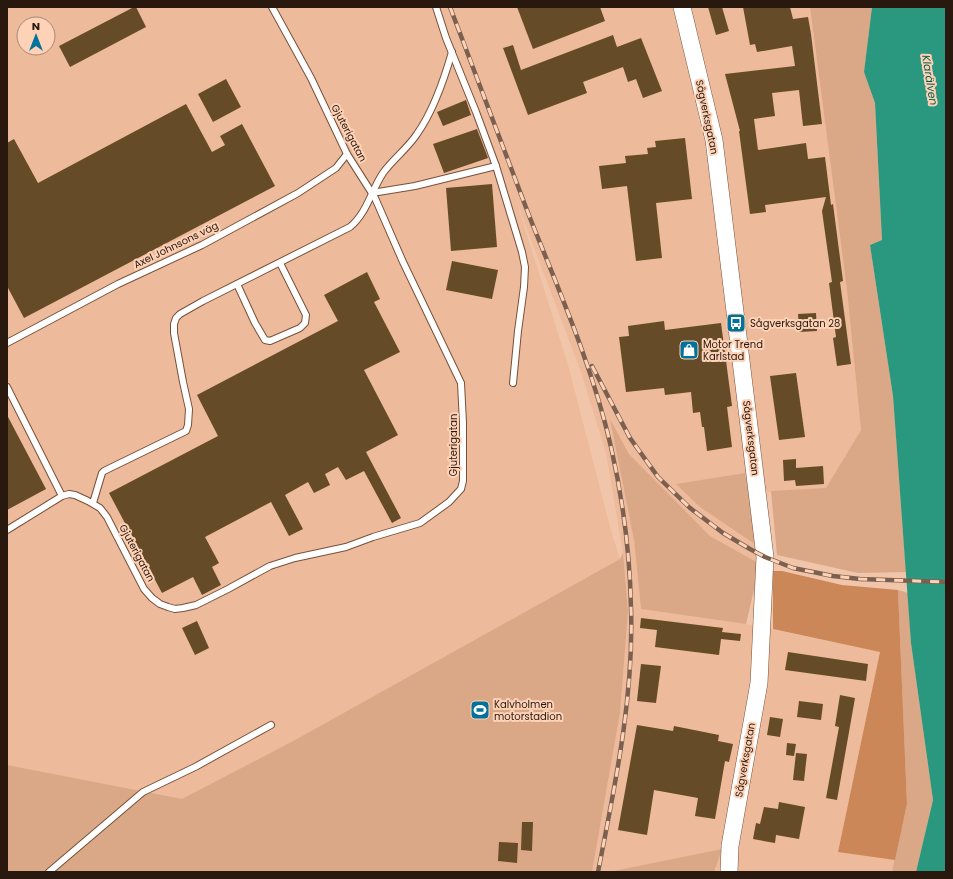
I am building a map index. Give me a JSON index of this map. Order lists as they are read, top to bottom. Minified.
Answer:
{"streets":{"street":["Sågverksgatan"],"lane":["Gjuterigatan","Axel Johnsons väg"]},"crossings":[["Gjuterigatan","Axel Johnsons väg"]],"water":["Klarälven"],"places":{"bus stop":["Sågverksgatan 28"],"shop":["Motor Trend Karlstad"],"sports":["Kalvholmen motorstadion"]},"north":"top"}
